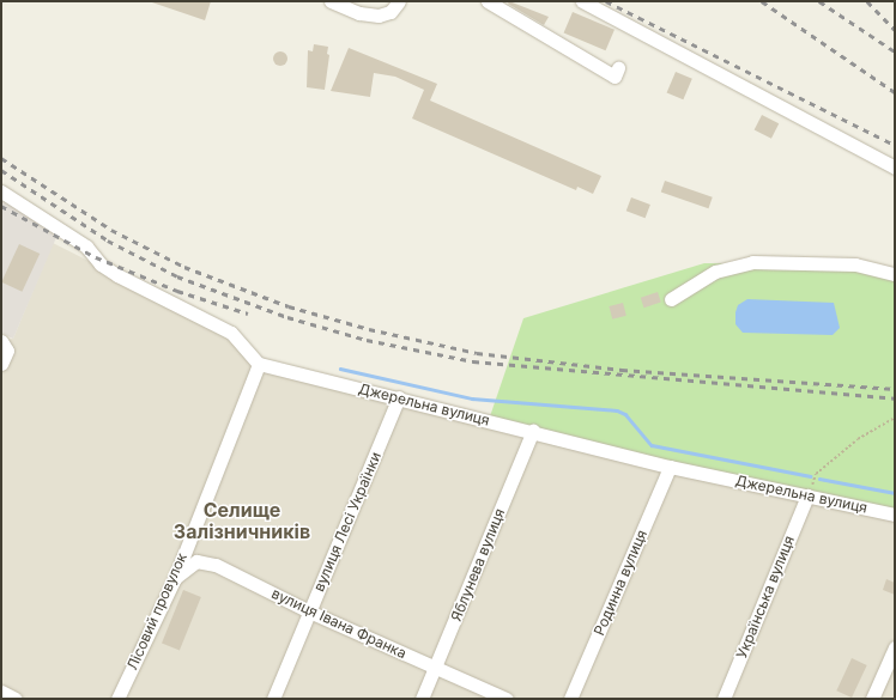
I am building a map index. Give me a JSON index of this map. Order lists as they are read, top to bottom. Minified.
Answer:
{"streets":{"street":["Джерельна вулиця","вулиця Лесі Українки","Яблунева вулиця","Родинна вулиця","Українська вулиця","Лісовий провулок","вулиця Івана Франка"]},"crossings":[["Джерельна вулиця","вулиця Лесі Українки"],["Джерельна вулиця","Яблунева вулиця"],["Джерельна вулиця","Родинна вулиця"],["Джерельна вулиця","Українська вулиця"],["Джерельна вулиця","Лісовий провулок"],["вулиця Лесі Українки","вулиця Івана Франка"],["Яблунева вулиця","вулиця Івана Франка"],["Лісовий провулок","вулиця Івана Франка"]],"districts":["Селище Залізничників"]}
